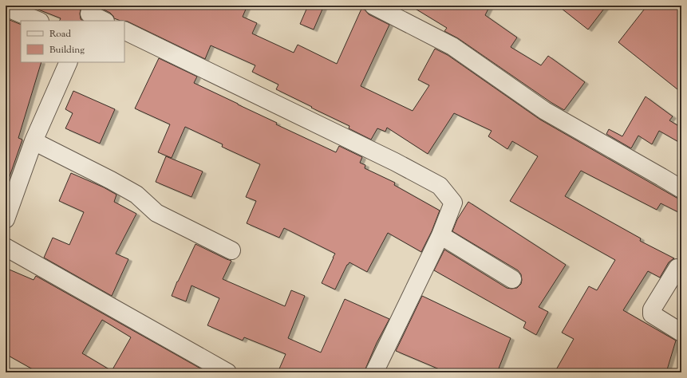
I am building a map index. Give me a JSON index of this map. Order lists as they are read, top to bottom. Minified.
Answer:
{"legend":["Road","Building"]}
